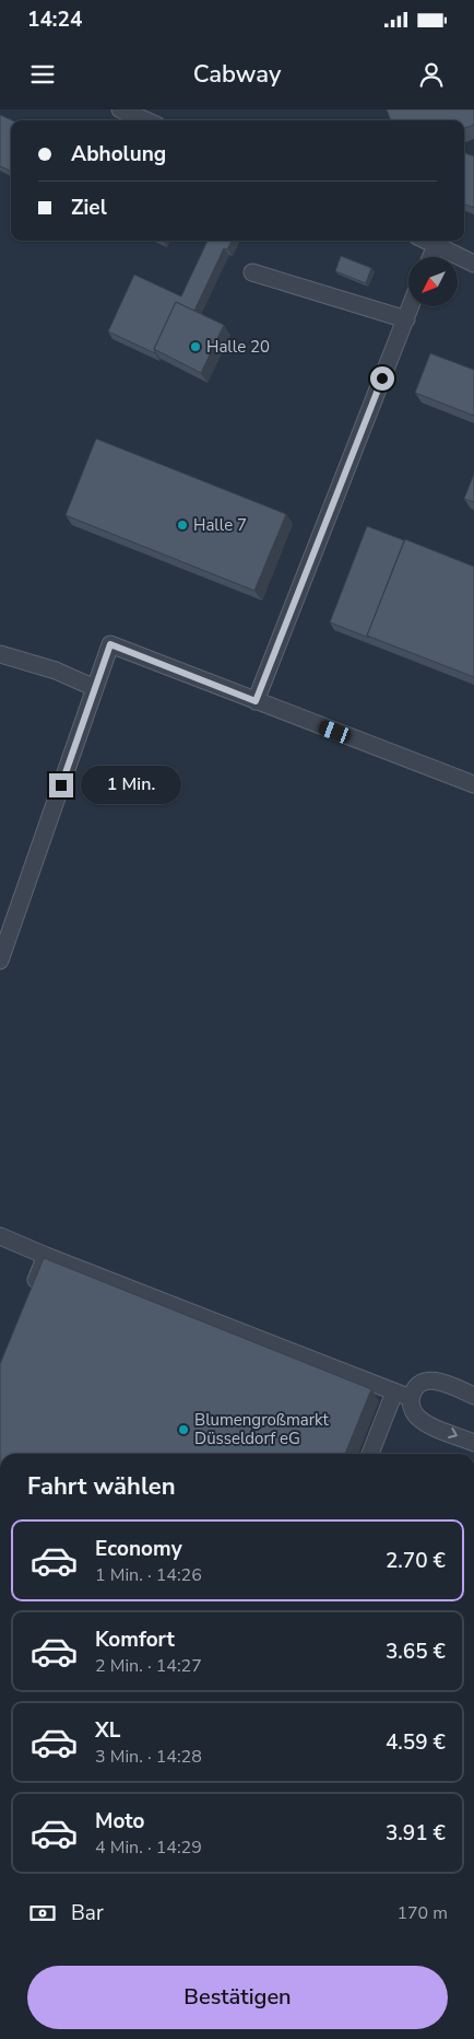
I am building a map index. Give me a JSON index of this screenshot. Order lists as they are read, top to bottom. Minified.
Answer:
{"places":["Halle 20","Halle 7","Blumengroßmarkt Düsseldorf eG"],"north":"bottom left","page":{"status":"14:24","header":"Cabway","banner":["Abholung","Ziel"],"bubble":"1 Min.","heading":"Fahrt wählen","list":[{"name":"Economy","note":"1 Min. · 14:26","value":"2.70 €"},{"name":"Komfort","note":"2 Min. · 14:27","value":"3.65 €"},{"name":"XL","note":"3 Min. · 14:28","value":"4.59 €"},{"name":"Moto","note":"4 Min. · 14:29","value":"3.91 €"}],"pay":["Bar","170 m"],"buttons":"Bestätigen"}}
